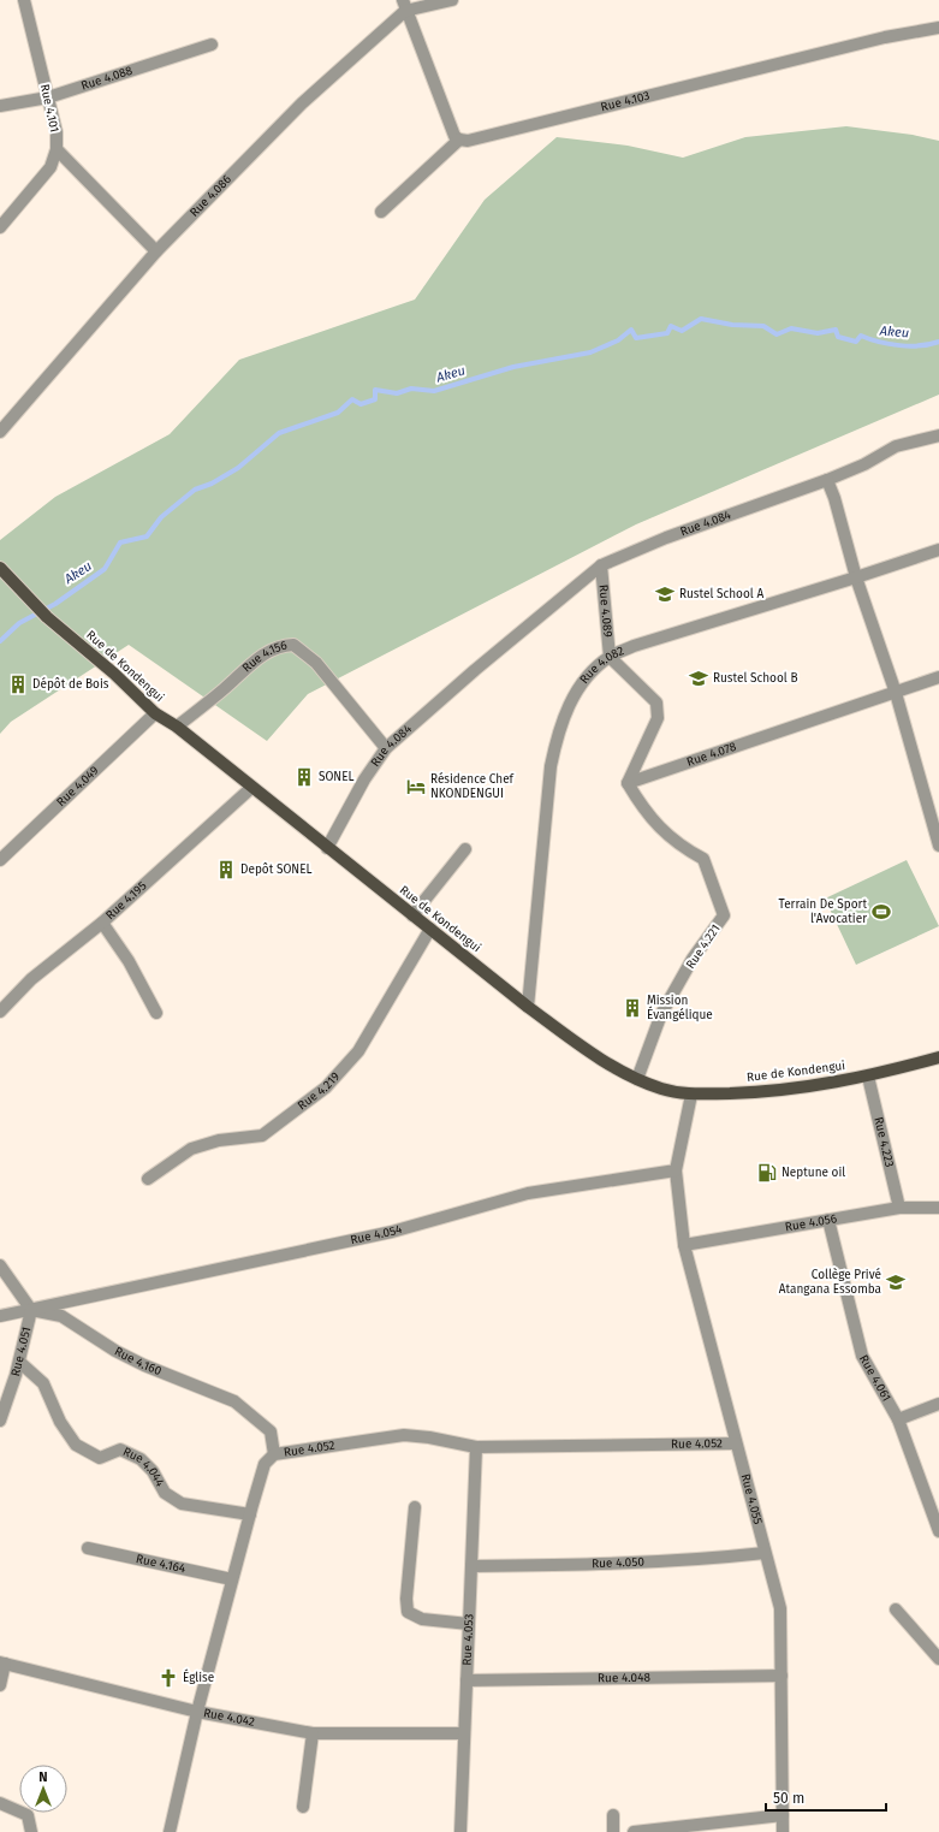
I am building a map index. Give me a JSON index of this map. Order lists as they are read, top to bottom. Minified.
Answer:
{"streets":{"main road":["Rue de Kondengui"],"street":["Rue 4.088","Rue 4.103","Rue 4.101","Rue 4.086","Rue 4.084","Rue 4.089","Rue 4.156","Rue 4.082","Rue 4.078","Rue 4.049","Rue 4.195","Rue 4.221","Rue 4.219","Rue 4.223","Rue 4.056","Rue 4.054","Rue 4.051","Rue 4.160","Rue 4.061","Rue 4.052","Rue 4.044","Rue 4.055","Rue 4.164","Rue 4.050","Rue 4.053","Rue 4.048","Rue 4.042"]},"crossings":[["Rue 4.088","Rue 4.101"],["Rue 4.084","Rue 4.089"],["Rue 4.084","Rue 4.156"],["Rue 4.084","Rue de Kondengui"],["Rue 4.089","Rue 4.082"],["Rue 4.156","Rue de Kondengui"],["Rue de Kondengui","Rue 4.082"],["Rue de Kondengui","Rue 4.049"],["Rue de Kondengui","Rue 4.195"],["Rue de Kondengui","Rue 4.221"],["Rue de Kondengui","Rue 4.219"],["Rue de Kondengui","Rue 4.223"],["Rue 4.078","Rue 4.221"],["Rue 4.223","Rue 4.056"],["Rue 4.056","Rue 4.061"],["Rue 4.056","Rue 4.055"],["Rue 4.054","Rue 4.051"],["Rue 4.054","Rue 4.160"],["Rue 4.054","Rue 4.055"],["Rue 4.051","Rue 4.160"],["Rue 4.051","Rue 4.044"],["Rue 4.160","Rue 4.052"],["Rue 4.052","Rue 4.044"],["Rue 4.052","Rue 4.055"],["Rue 4.052","Rue 4.164"],["Rue 4.052","Rue 4.053"],["Rue 4.052","Rue 4.042"],["Rue 4.055","Rue 4.050"],["Rue 4.055","Rue 4.048"],["Rue 4.050","Rue 4.053"],["Rue 4.053","Rue 4.048"],["Rue 4.053","Rue 4.042"]],"water":["Akeu"],"places":{"school or university":["Rustel School A","Rustel School B","Collège Privé Atangana Essomba"],"building":["Dépôt de Bois","SONEL","Depôt SONEL","Mission Évangélique"],"hotel":["Résidence Chef NKONDENGUI"],"sports":["Terrain De Sport l'Avocatier"],"fuel station":["Neptune oil"],"church":["Église"]},"scale_bar":"50 m","north":"top"}
